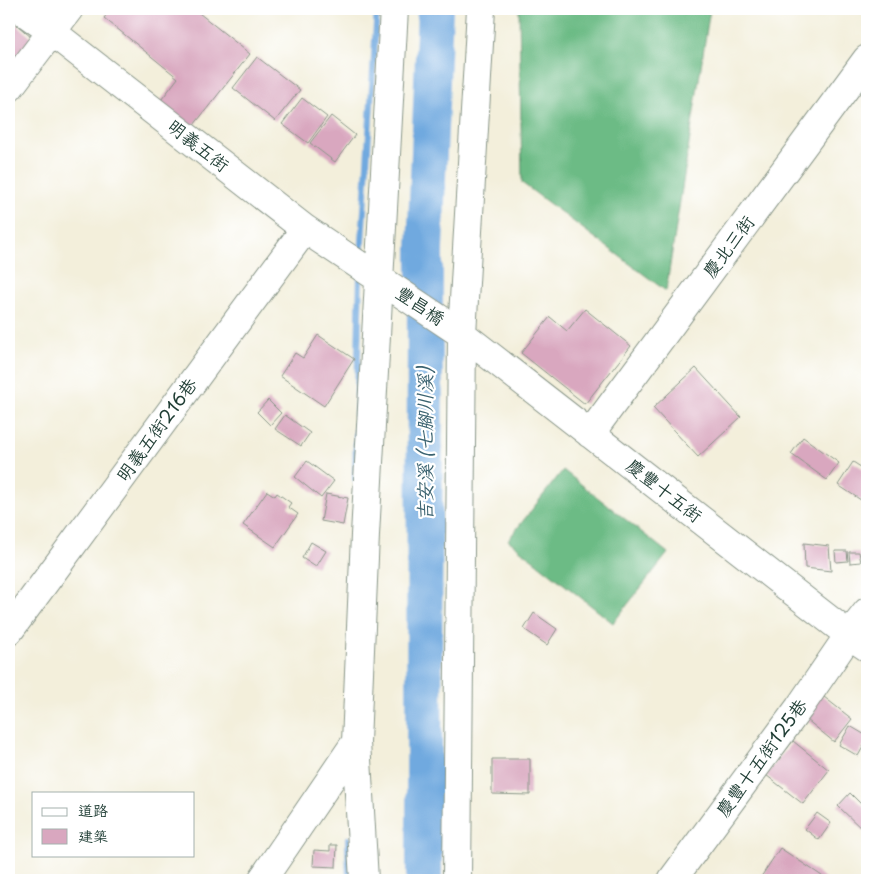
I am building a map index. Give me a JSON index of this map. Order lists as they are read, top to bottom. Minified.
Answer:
{"streets":{"street":["明義五街","慶北三街","豐昌橋","明義五街216巷","慶豐十五街","慶豐十五街125巷"]},"crossings":[["明義五街","豐昌橋"],["明義五街","明義五街216巷"],["慶北三街","慶豐十五街"],["豐昌橋","慶豐十五街"],["慶豐十五街","慶豐十五街125巷"]],"water":["吉安溪 (七腳川溪)"],"legend":["道路","建築"]}
